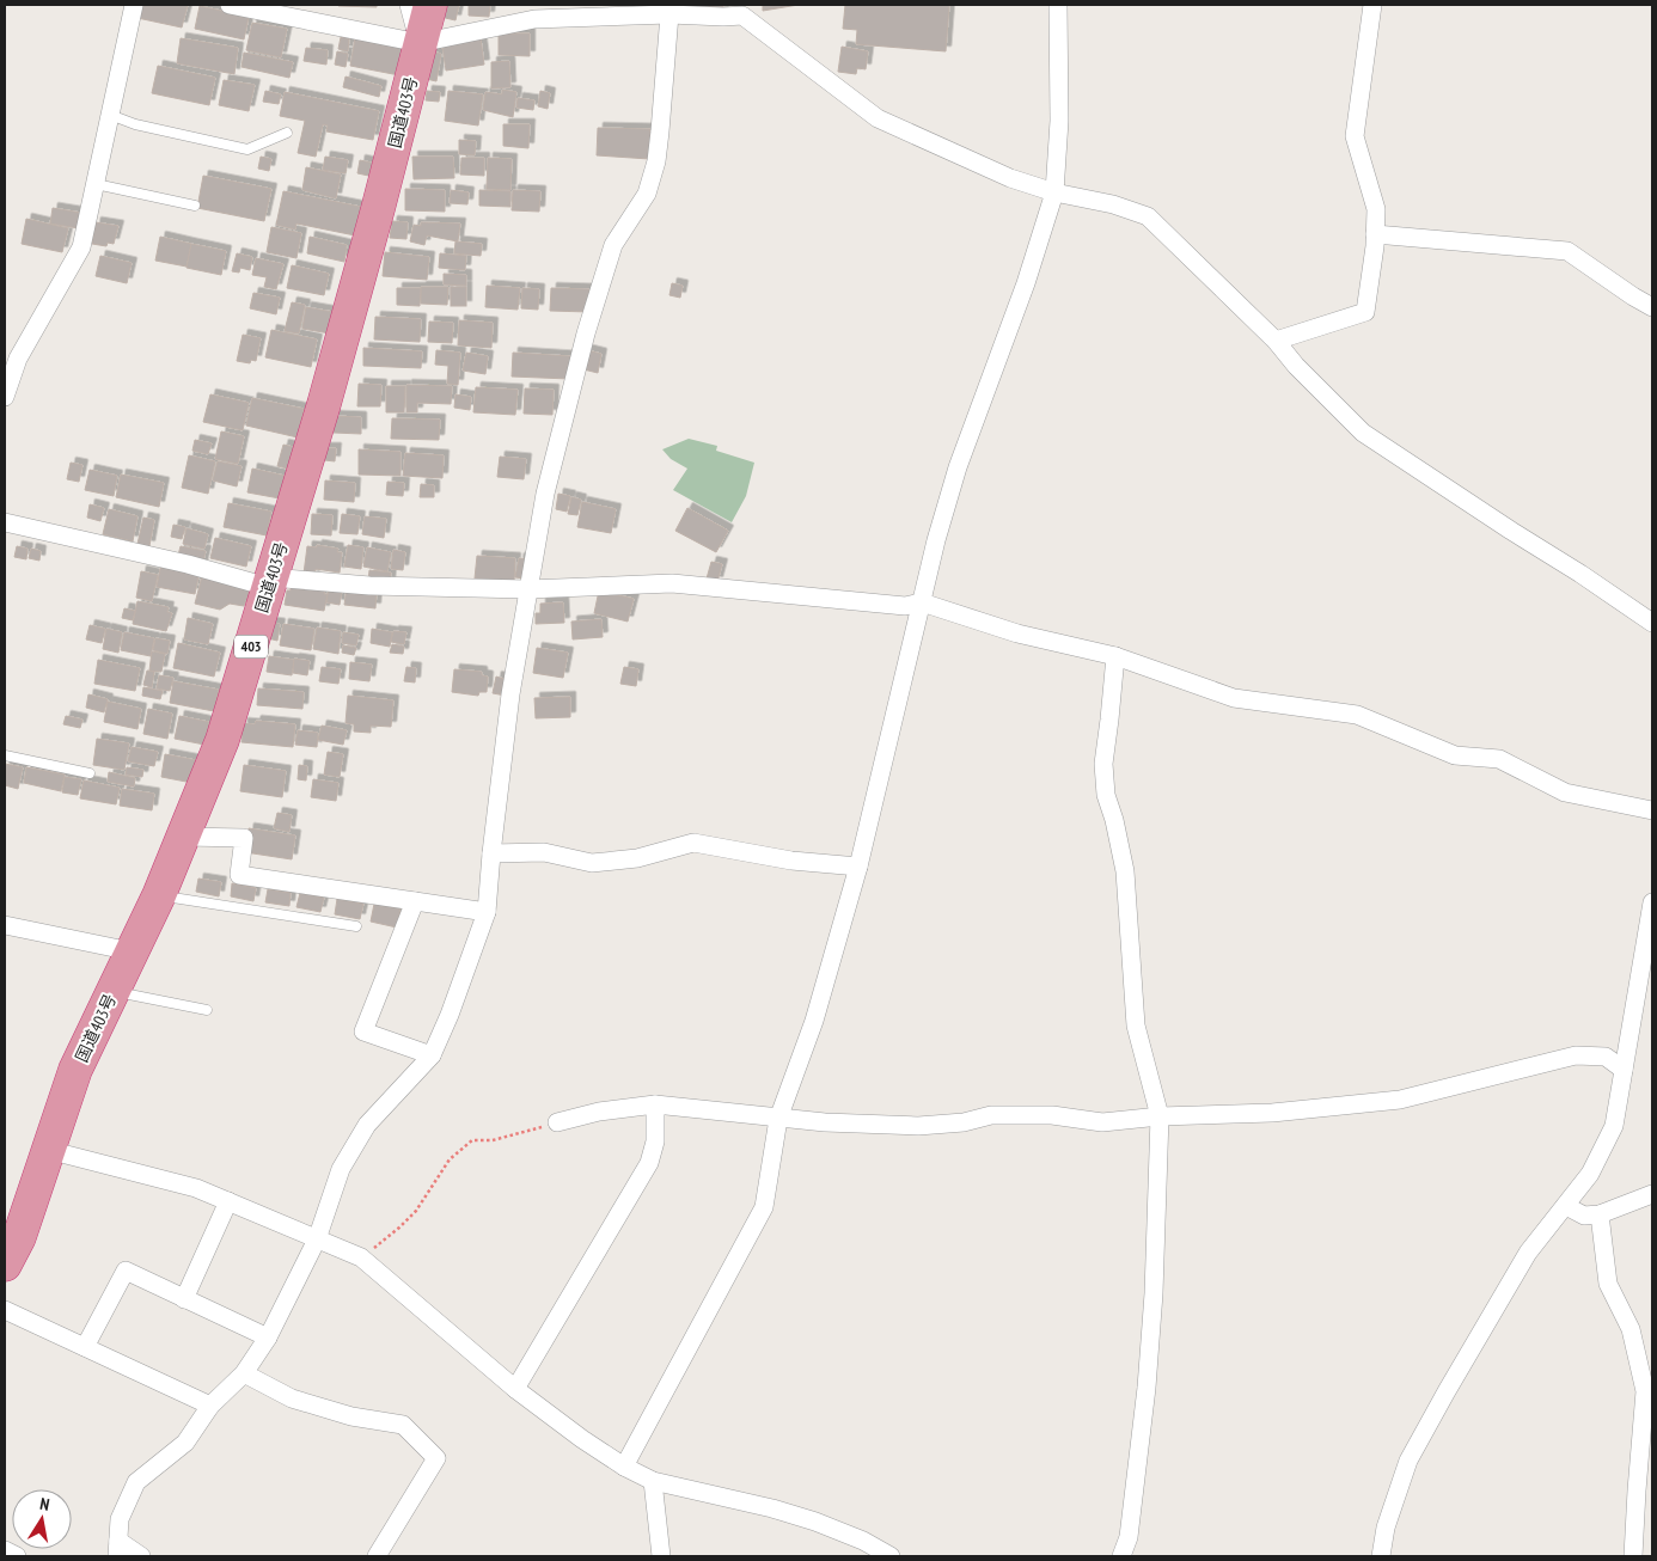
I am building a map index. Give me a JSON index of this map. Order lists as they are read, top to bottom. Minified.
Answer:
{"streets":{"highway":["国道403号","403"]},"north":"top"}
